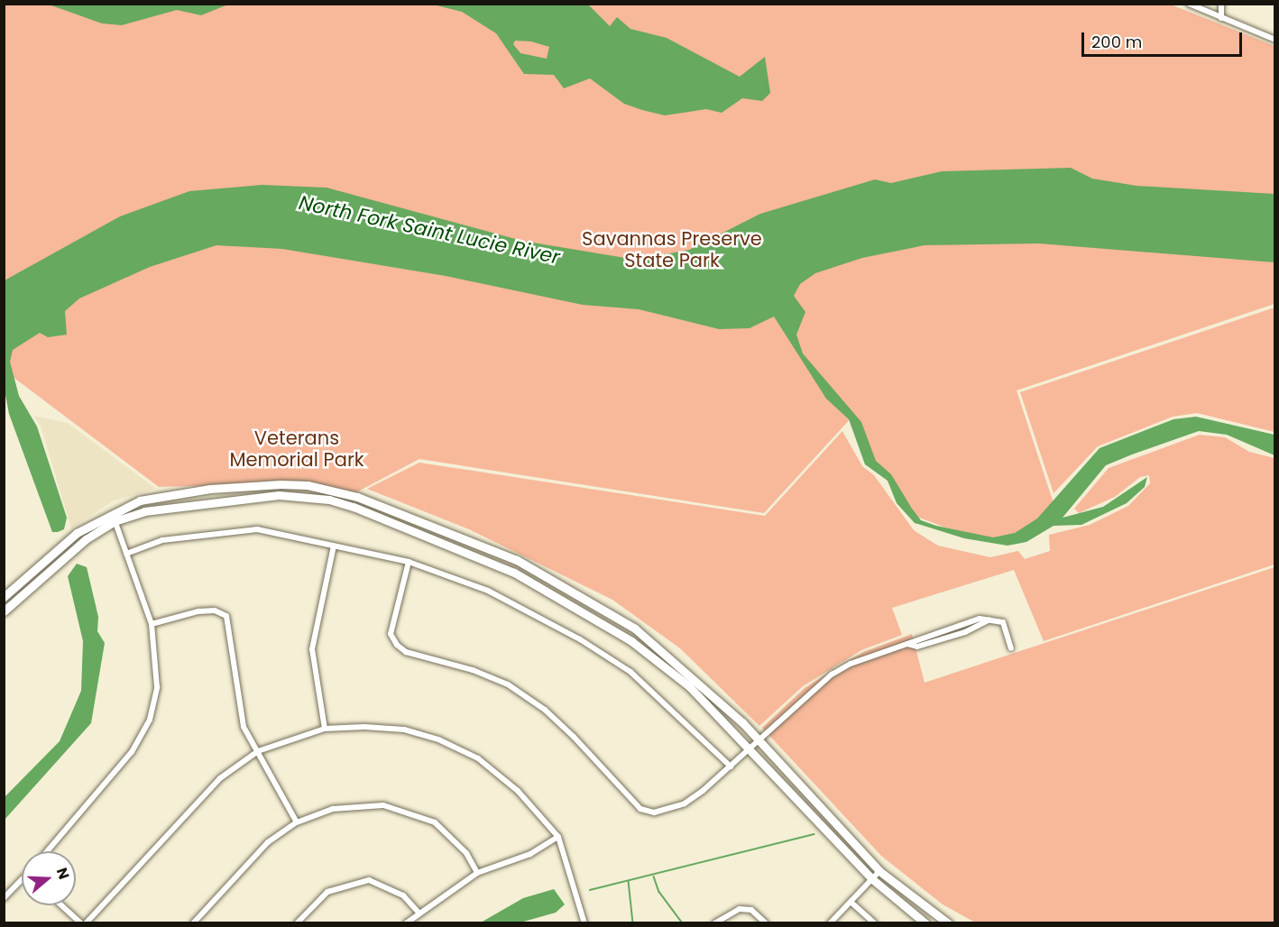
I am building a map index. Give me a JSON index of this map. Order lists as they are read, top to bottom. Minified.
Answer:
{"water":["North Fork Saint Lucie River"],"parks":["Savannas Preserve State Park","Veterans Memorial Park"],"scale_bar":"200 m","north":"right"}
